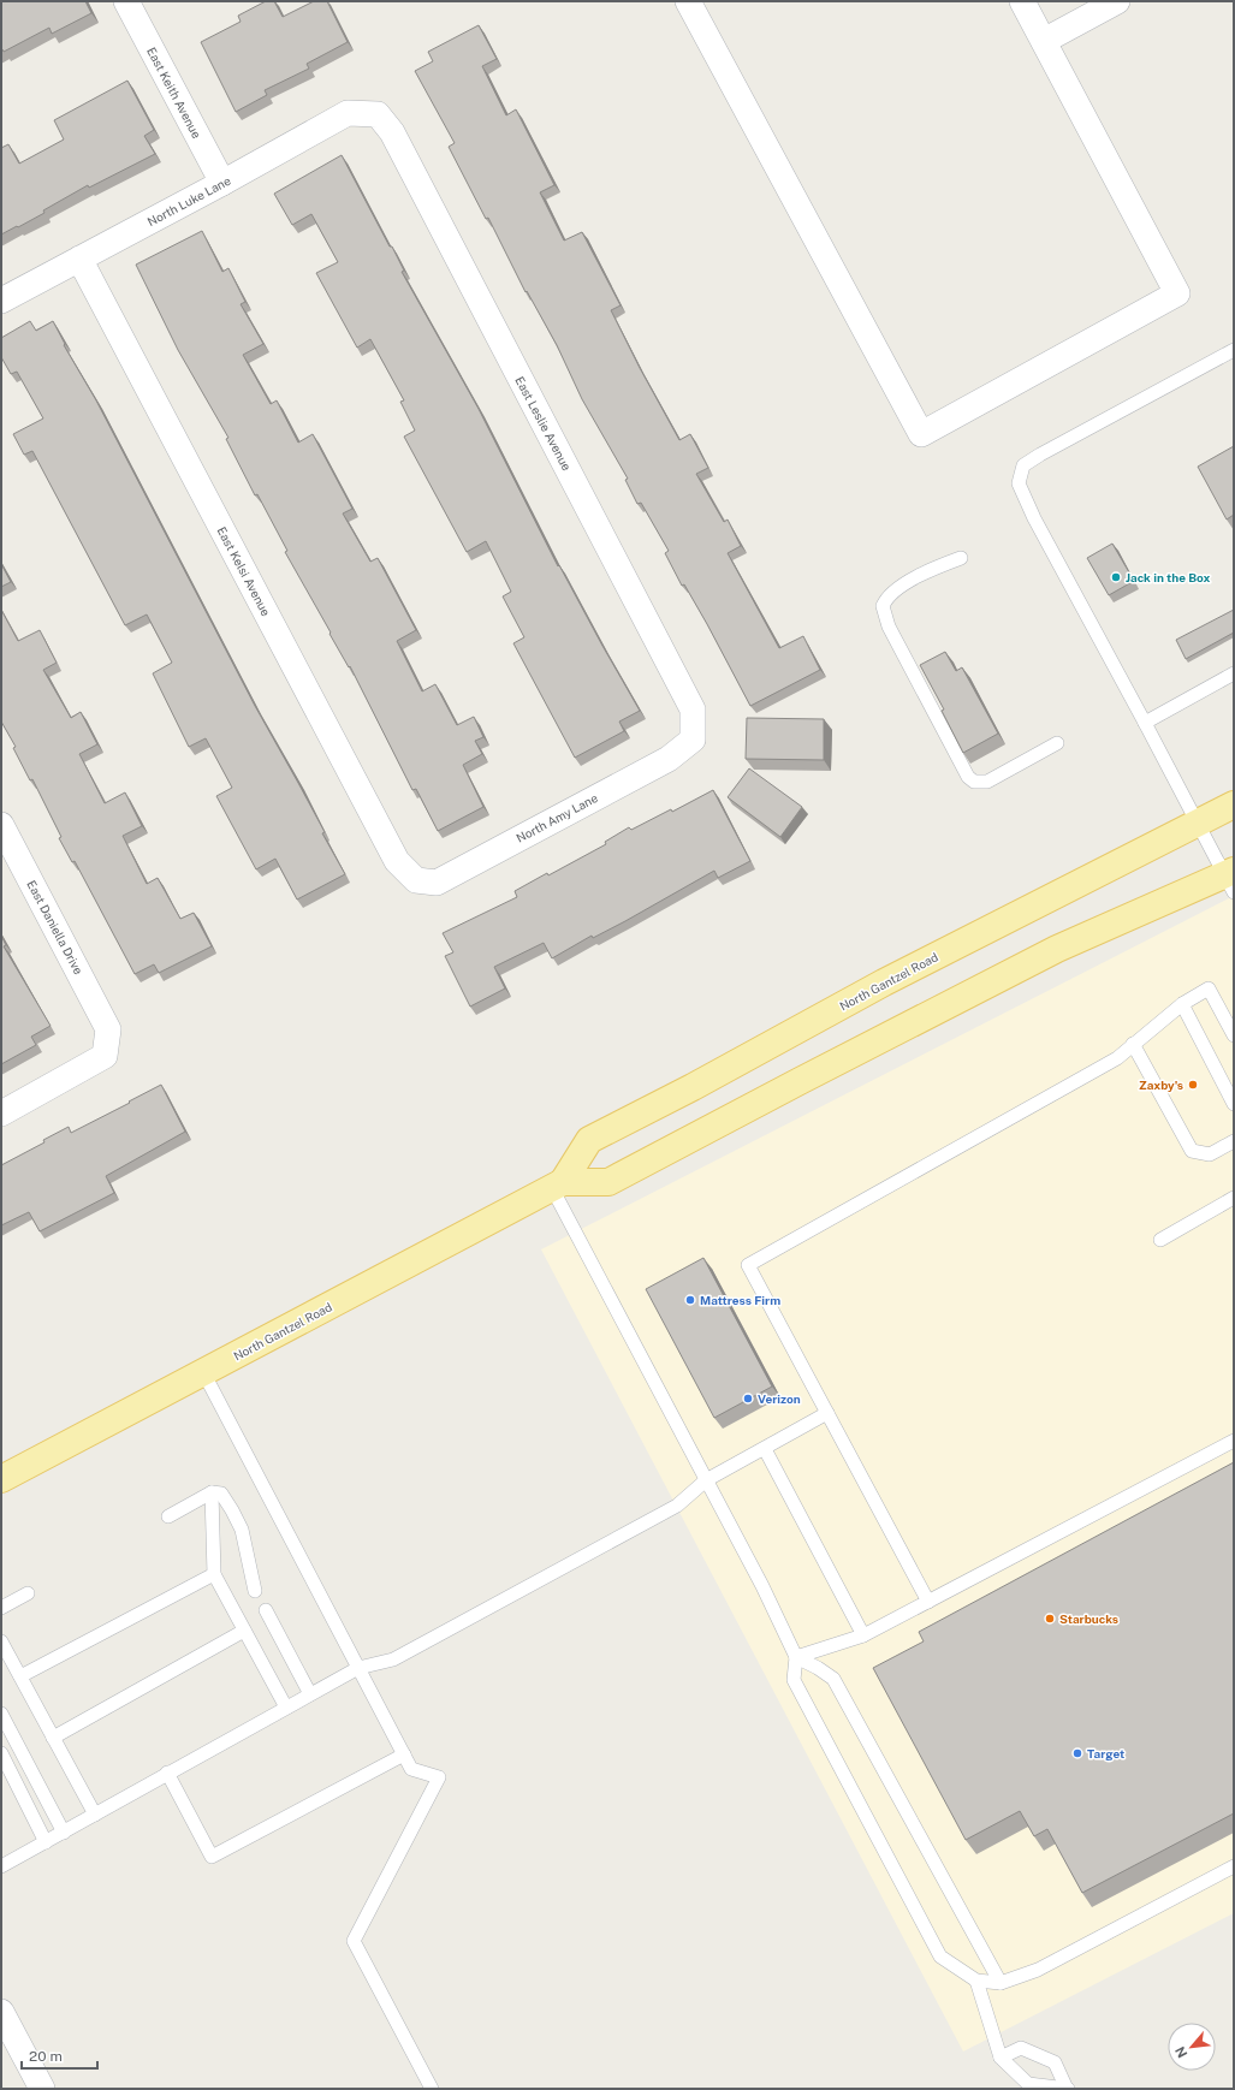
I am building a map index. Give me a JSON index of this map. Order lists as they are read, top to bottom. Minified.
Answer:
{"streets":{"main road":["North Gantzel Road"],"street":["East Keith Avenue","North Luke Lane","East Leslie Avenue","East Kelsi Avenue","North Amy Lane","East Daniella Drive"]},"crossings":[["East Keith Avenue","North Luke Lane"],["North Luke Lane","East Leslie Avenue"],["North Luke Lane","East Kelsi Avenue"],["East Leslie Avenue","North Amy Lane"],["East Kelsi Avenue","North Amy Lane"]],"places":["Jack in the Box","Zaxby's","Mattress Firm","Verizon","Starbucks","Target"],"scale_bar":"20 m","north":"bottom left"}
